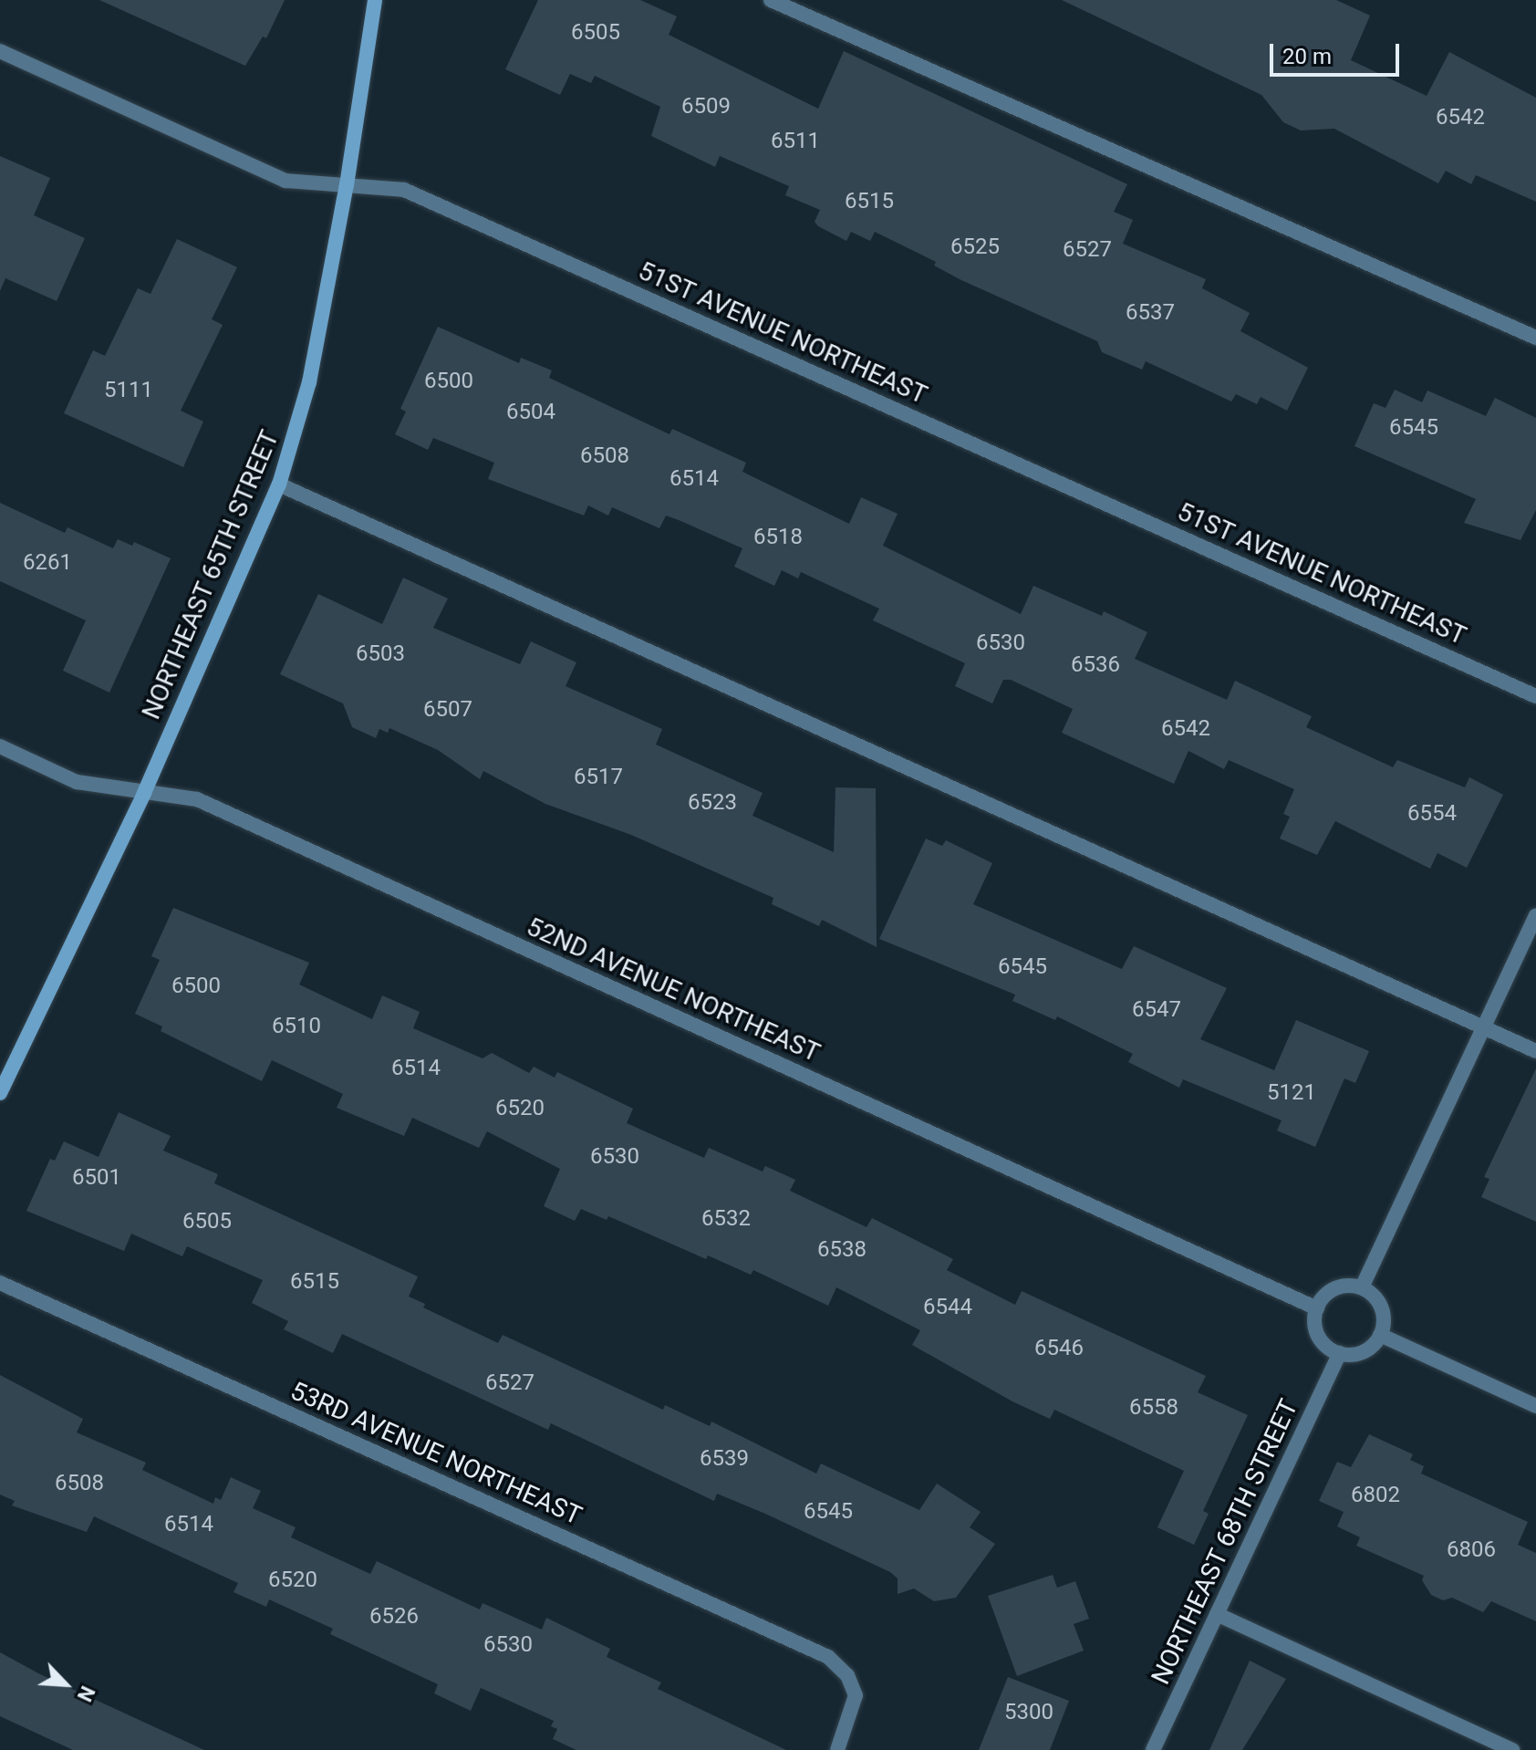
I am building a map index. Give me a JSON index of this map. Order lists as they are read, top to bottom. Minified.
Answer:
{"streets":{"main road":["NORTHEAST 65TH STREET"],"street":["51ST AVENUE NORTHEAST","52ND AVENUE NORTHEAST","53RD AVENUE NORTHEAST","NORTHEAST 68TH STREET"]},"crossings":[["51ST AVENUE NORTHEAST","NORTHEAST 65TH STREET"],["NORTHEAST 65TH STREET","52ND AVENUE NORTHEAST"],["52ND AVENUE NORTHEAST","NORTHEAST 68TH STREET"]],"house_numbers":["6505","6509","6542","6511","6515","6525","6527","6537","6500","5111","6504","6545","6508","6514","6518","6261","6530","6503","6536","6507","6542","6517","6523","6554","6545","6500","6547","6510","6514","5121","6520","6530","6501","6532","6505","6538","6515","6544","6546","6527","6558","6539","6508","6802","6545","6514","6806","6520","6526","6530","5300"],"scale_bar":"20 m","north":"bottom right"}
